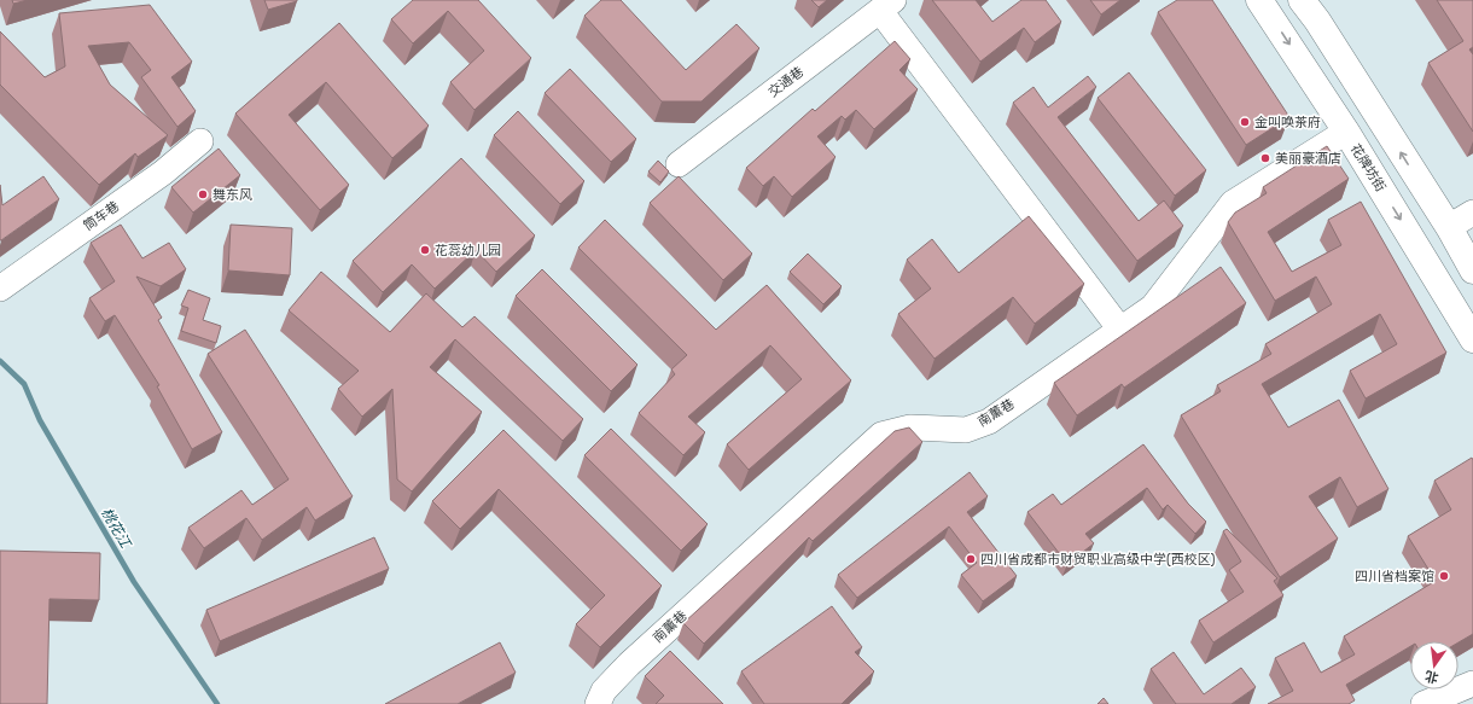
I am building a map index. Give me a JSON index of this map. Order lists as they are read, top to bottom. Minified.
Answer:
{"streets":{"main road":["花牌坊街"],"street":["交通巷","筒车巷","南薰巷"]},"crossings":[["花牌坊街","南薰巷"]],"water":["桃花江"],"places":["金叫唤茶府","美丽豪酒店","舞东风","花蕊幼儿园","四川省成都市财贸职业高级中学(西校区)","四川省档案馆"],"north":"bottom"}
